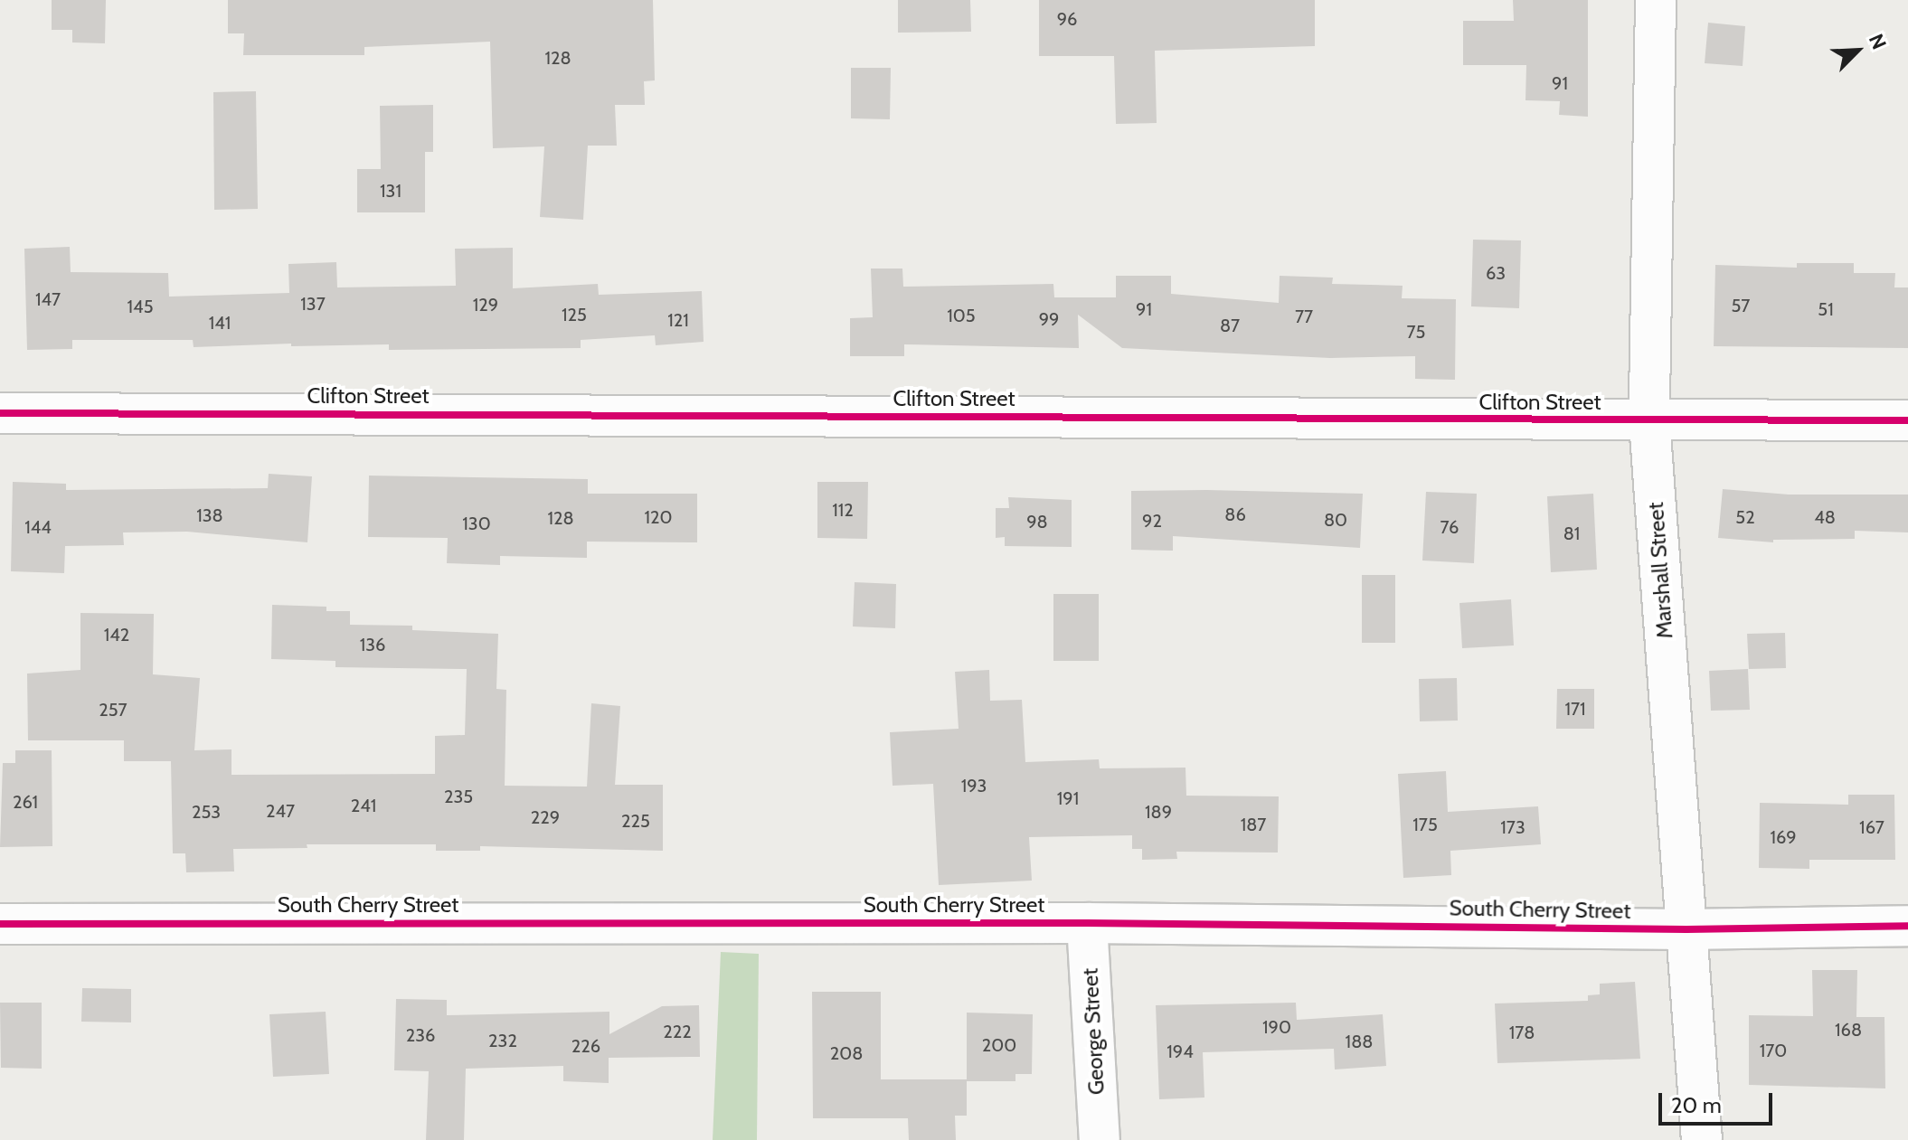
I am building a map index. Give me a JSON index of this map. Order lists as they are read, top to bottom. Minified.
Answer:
{"streets":{"street":["Clifton Street","Marshall Street","South Cherry Street","George Street"]},"crossings":[["Clifton Street","Marshall Street"],["Marshall Street","South Cherry Street"],["South Cherry Street","George Street"]],"house_numbers":["96","128","91","131","63","147","137","129","57","145","91","51","125","105","77","99","121","141","87","75","112","86","138","120","52","48","128","80","92","98","130","144","76","81","142","136","171","257","193","235","191","261","241","247","253","189","229","225","187","175","173","167","169","190","168","222","178","236","232","188","200","226","170","194","208"],"scale_bar":"20 m","north":"top right"}
